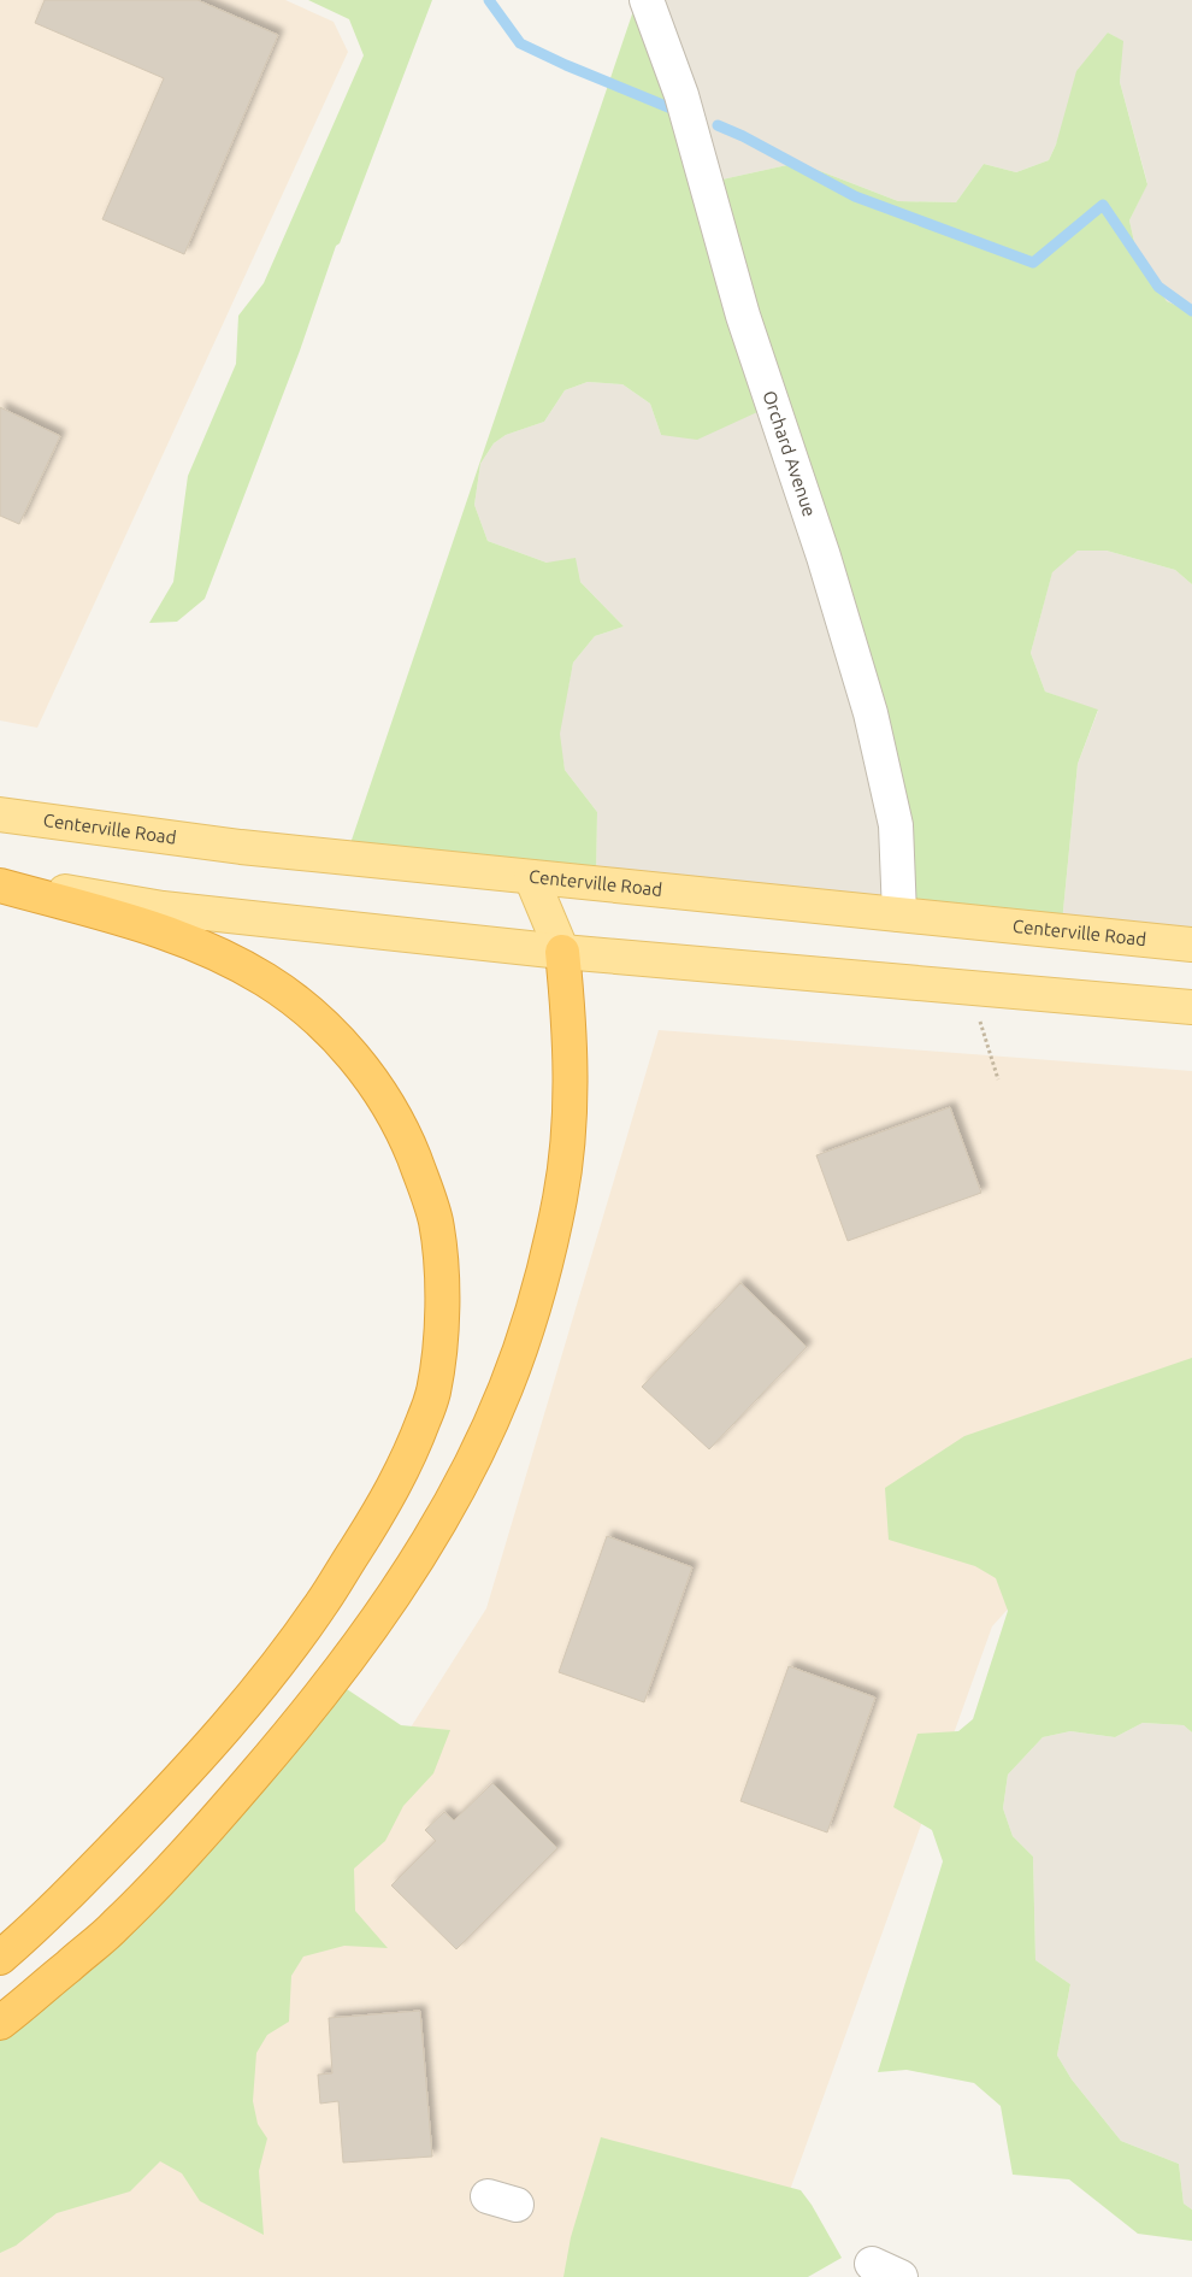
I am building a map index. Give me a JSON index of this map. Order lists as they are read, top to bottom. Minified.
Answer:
{"streets":{"main road":["Centerville Road"],"street":["Orchard Avenue"]},"crossings":[["Orchard Avenue","Centerville Road"]]}
